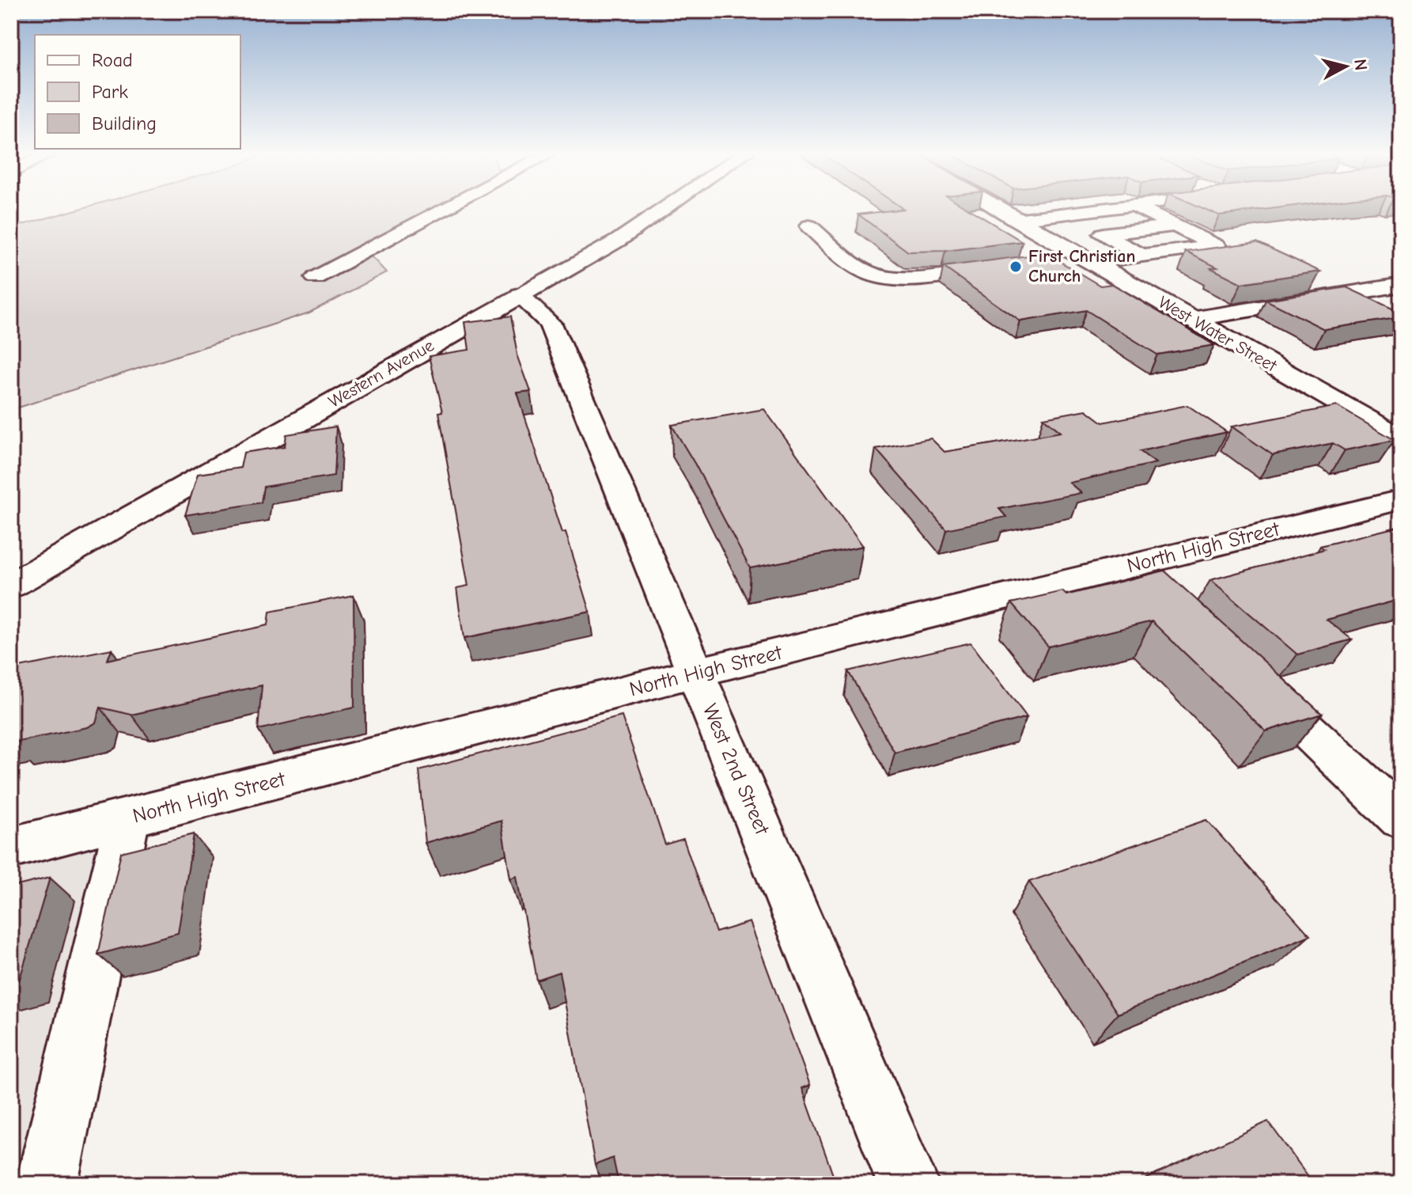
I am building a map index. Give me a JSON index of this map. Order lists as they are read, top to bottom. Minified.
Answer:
{"streets":{"street":["West Water Street","Western Avenue","North High Street","West 2nd Street"]},"crossings":[["Western Avenue","West 2nd Street"],["North High Street","West 2nd Street"]],"places":["First Christian Church"],"legend":["Road","Park","Building"],"north":"right"}
